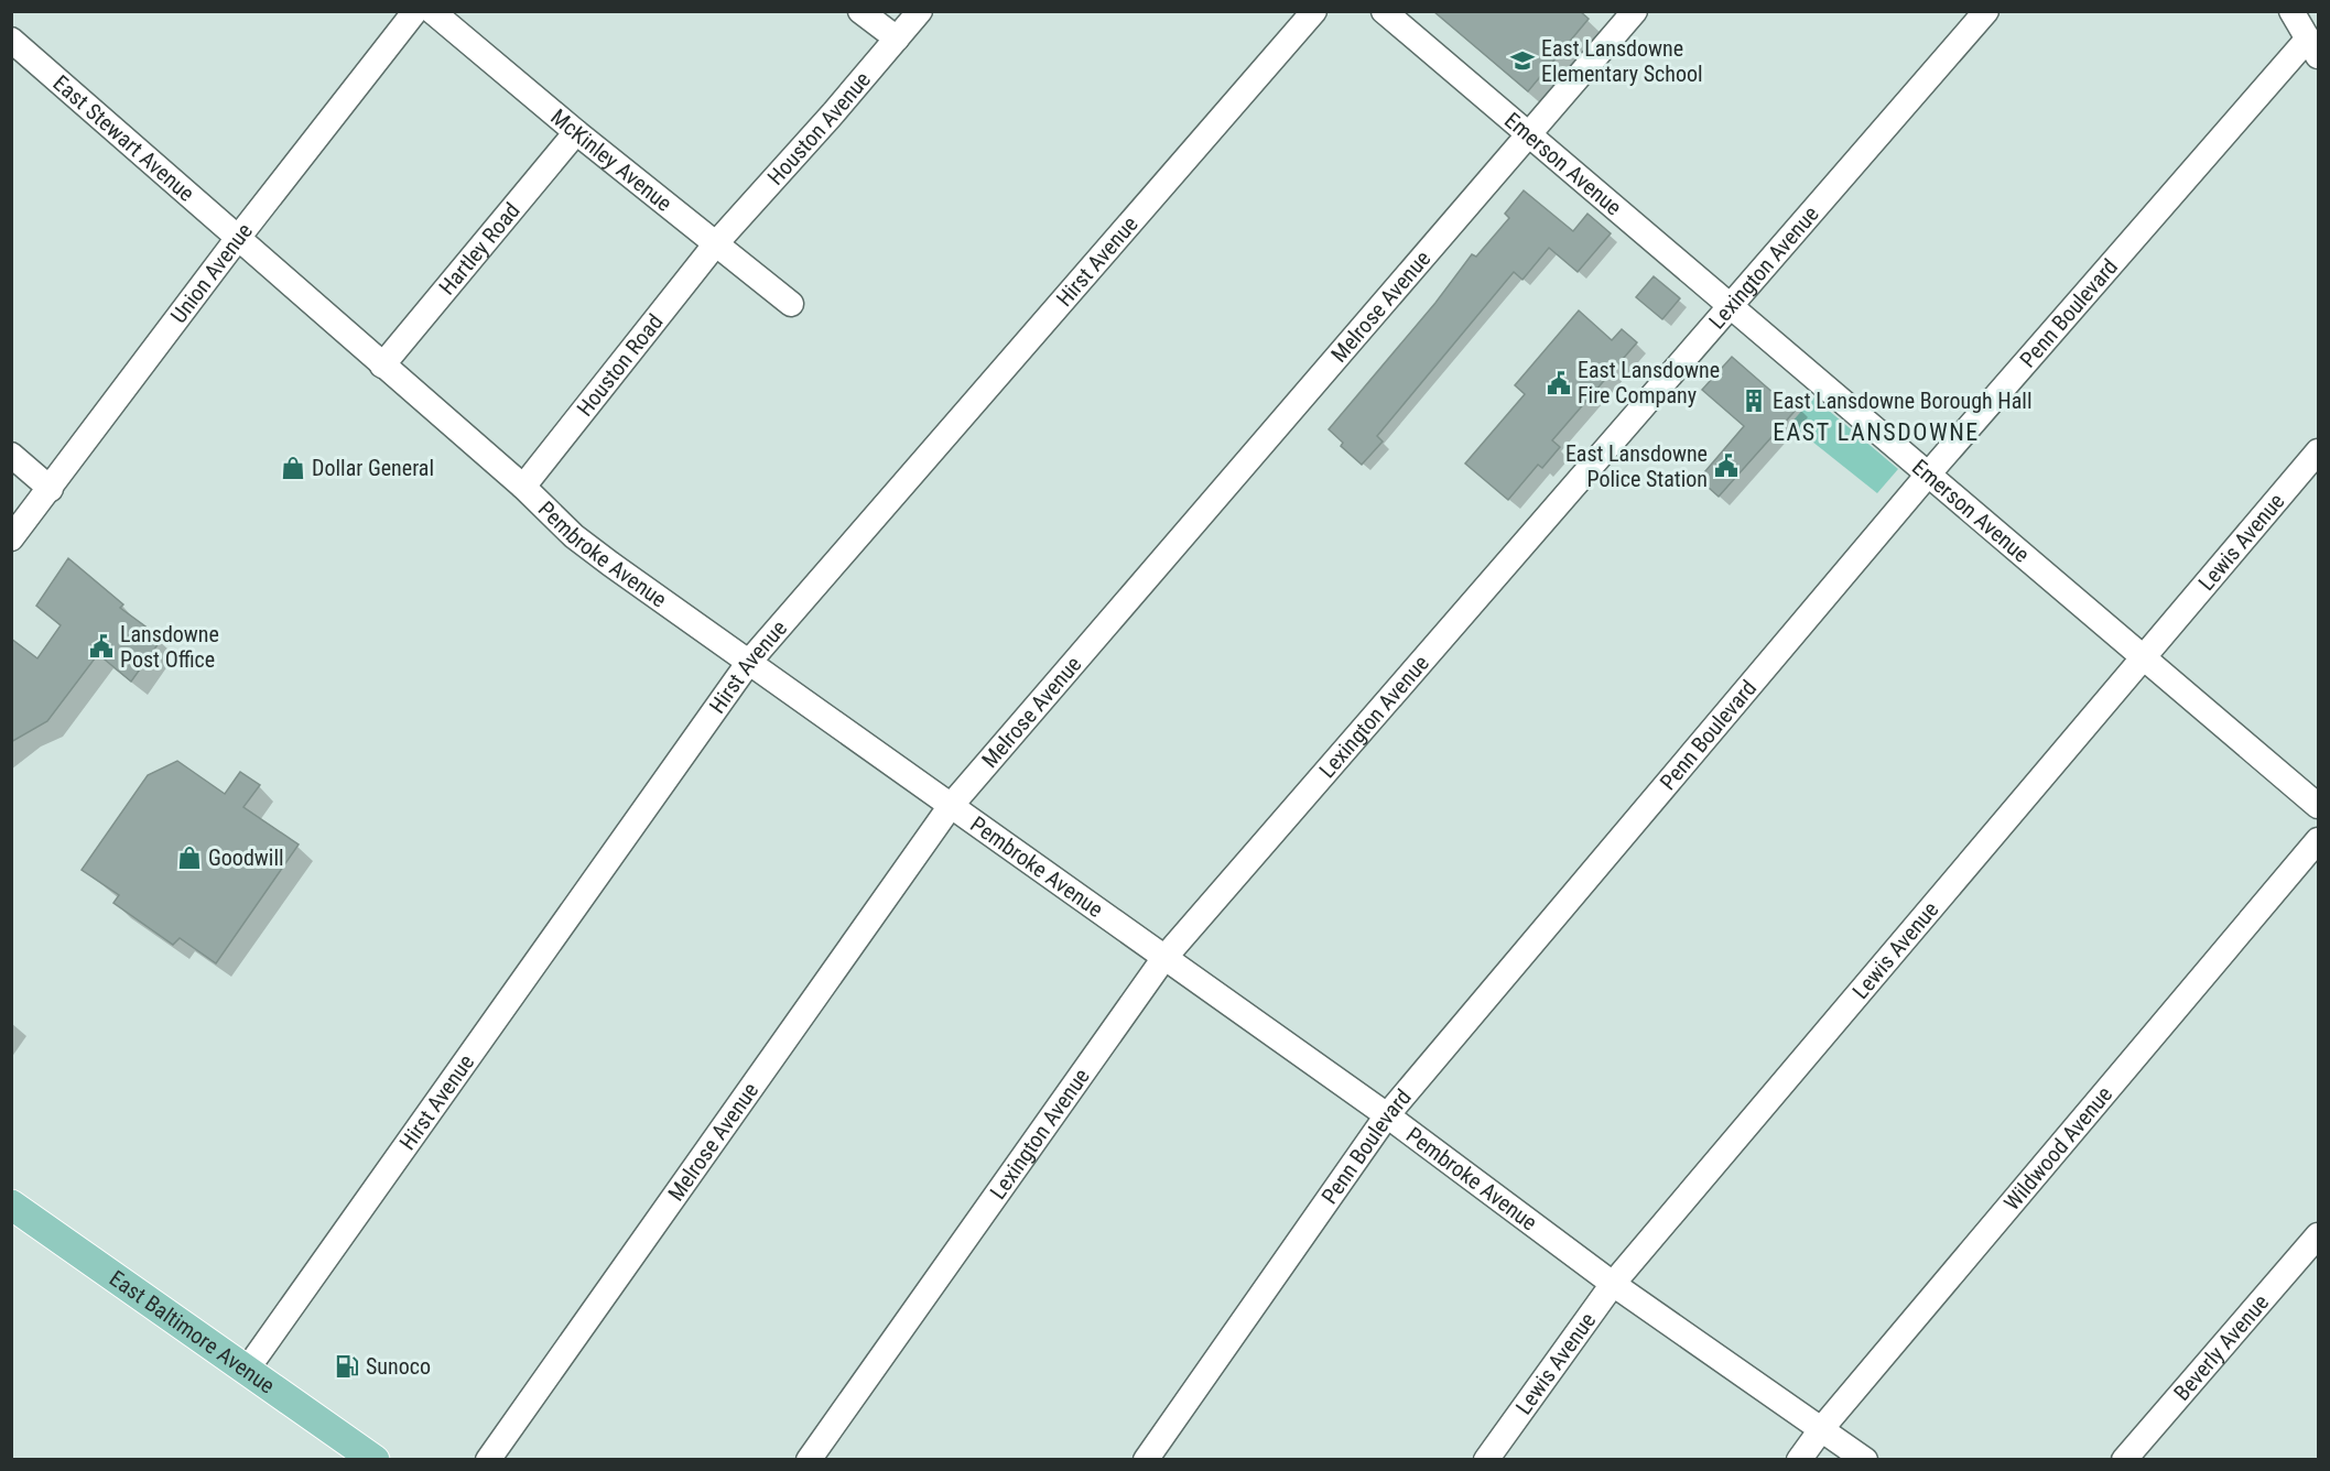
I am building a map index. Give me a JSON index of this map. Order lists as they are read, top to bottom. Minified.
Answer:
{"streets":{"main road":["East Baltimore Avenue"],"street":["Houston Avenue","East Stewart Avenue","McKinley Avenue","Emerson Avenue","Hartley Road","Hirst Avenue","Lexington Avenue","Union Avenue","Melrose Avenue","Penn Boulevard","Houston Road","Lewis Avenue","Pembroke Avenue","Wildwood Avenue","Beverly Avenue"]},"crossings":[["Houston Avenue","McKinley Avenue"],["Houston Avenue","Houston Road"],["East Stewart Avenue","Union Avenue"],["East Stewart Avenue","Pembroke Avenue"],["McKinley Avenue","Hartley Road"],["McKinley Avenue","Houston Road"],["Emerson Avenue","Lexington Avenue"],["Emerson Avenue","Melrose Avenue"],["Emerson Avenue","Penn Boulevard"],["Emerson Avenue","Lewis Avenue"],["Hartley Road","Pembroke Avenue"],["Hirst Avenue","Pembroke Avenue"],["Hirst Avenue","East Baltimore Avenue"],["Lexington Avenue","Pembroke Avenue"],["Union Avenue","Pembroke Avenue"],["Melrose Avenue","Pembroke Avenue"],["Penn Boulevard","Pembroke Avenue"],["Houston Road","Pembroke Avenue"],["Lewis Avenue","Pembroke Avenue"],["Pembroke Avenue","Wildwood Avenue"]],"districts":["EAST LANSDOWNE"],"places":{"school or university":["East Lansdowne Elementary School"],"public building":["East Lansdowne Fire Company","East Lansdowne Police Station","Lansdowne Post Office"],"building":["East Lansdowne Borough Hall"],"shop":["Dollar General","Goodwill"],"fuel station":["Sunoco"]}}
